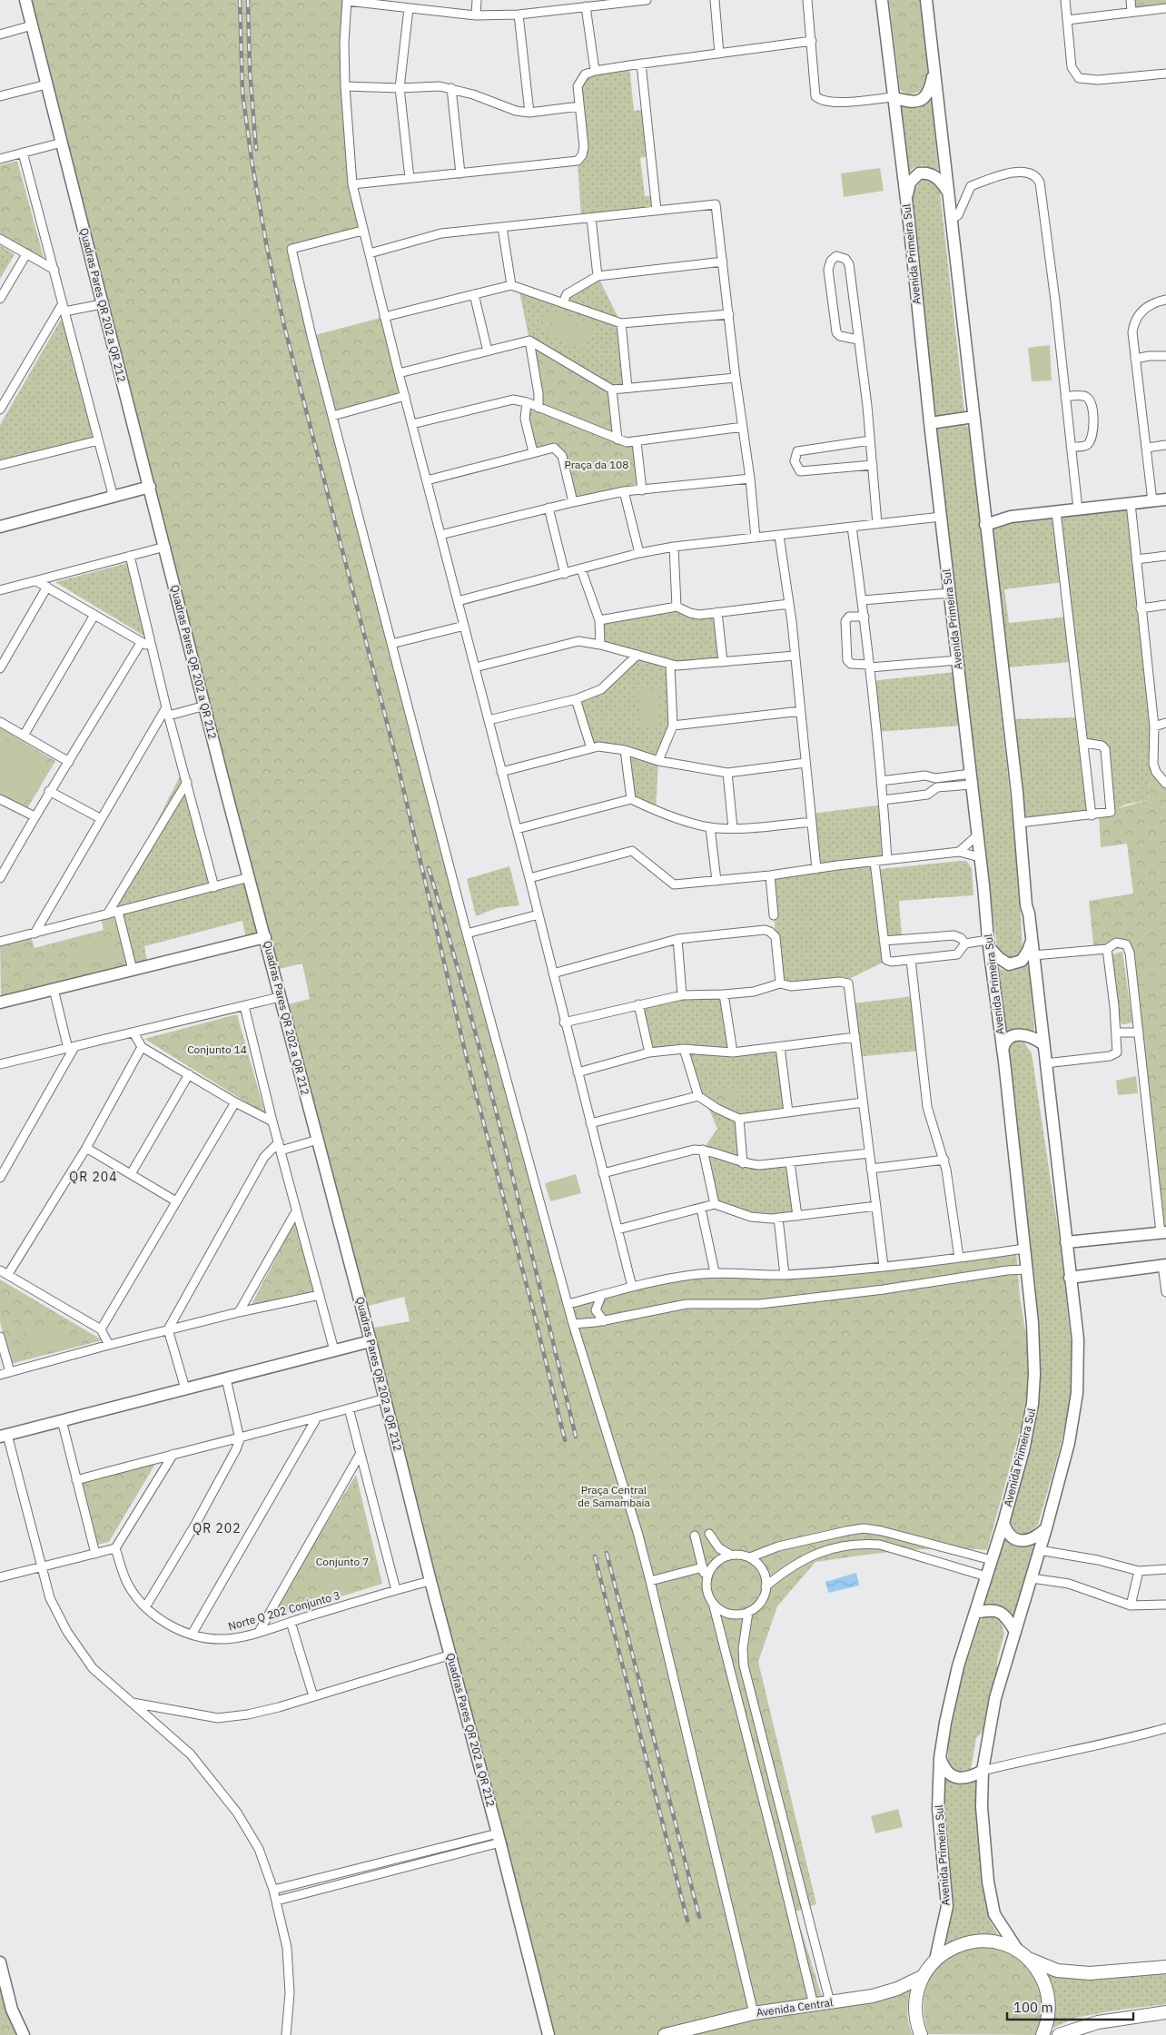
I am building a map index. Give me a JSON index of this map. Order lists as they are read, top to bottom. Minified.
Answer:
{"streets":{"main road":["Avenida Primeira Sul","Quadras Pares QR 202 a QR 212","Avenida Central"],"street":["Norte Q 202 Conjunto 3"]},"crossings":[["Quadras Pares QR 202 a QR 212","Norte Q 202 Conjunto 3"]],"districts":["QR 204","QR 202"],"parks":["Praça da 108","Conjunto 14","Praça Central de Samambaia","Conjunto 7"],"scale_bar":"100 m"}
